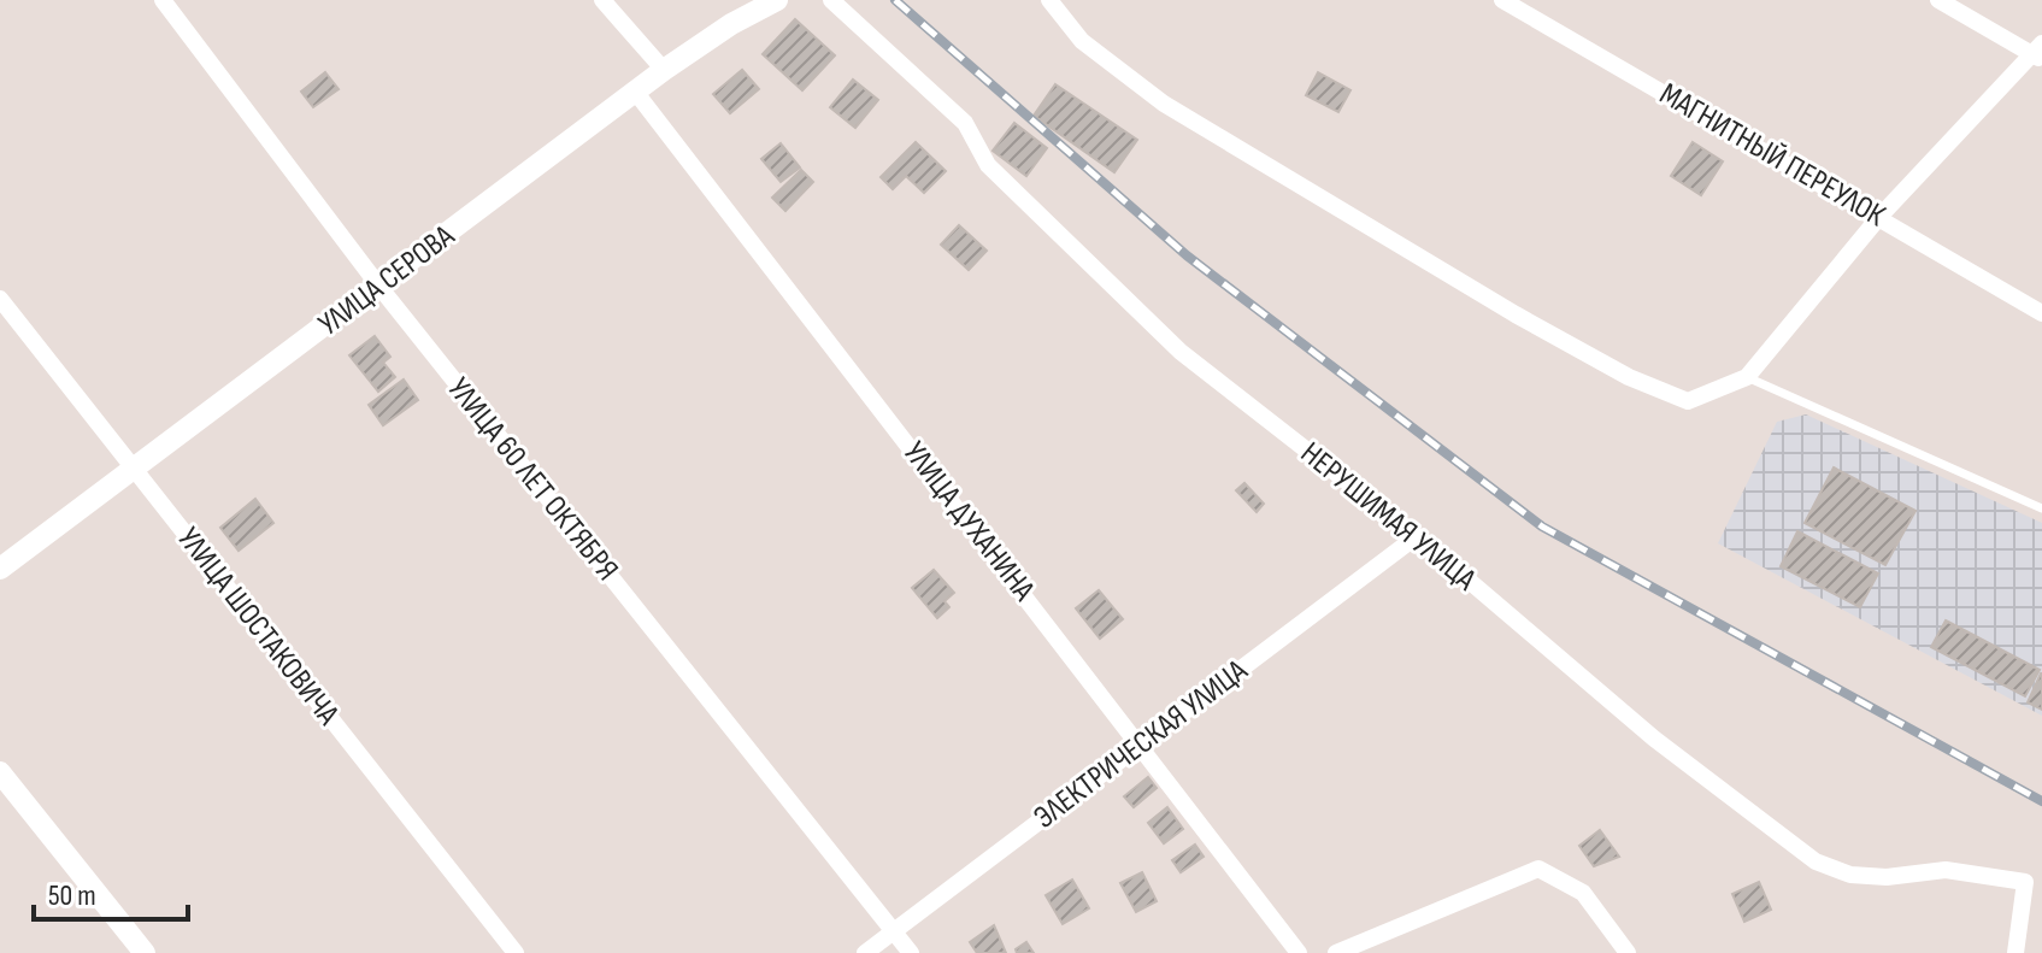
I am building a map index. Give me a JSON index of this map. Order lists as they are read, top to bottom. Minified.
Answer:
{"streets":{"street":["МАГНИТНЫЙ ПЕРЕУЛОК","УЛИЦА СЕРОВА","УЛИЦА 60 ЛЕТ ОКТЯБРЯ","НЕРУШИМАЯ УЛИЦА","УЛИЦА ДУХАНИНА","УЛИЦА ШОСТАКОВИЧА","ЭЛЕКТРИЧЕСКАЯ УЛИЦА"]},"crossings":[["УЛИЦА СЕРОВА","УЛИЦА 60 ЛЕТ ОКТЯБРЯ"],["УЛИЦА СЕРОВА","УЛИЦА ДУХАНИНА"],["УЛИЦА СЕРОВА","УЛИЦА ШОСТАКОВИЧА"],["УЛИЦА 60 ЛЕТ ОКТЯБРЯ","ЭЛЕКТРИЧЕСКАЯ УЛИЦА"],["НЕРУШИМАЯ УЛИЦА","ЭЛЕКТРИЧЕСКАЯ УЛИЦА"],["УЛИЦА ДУХАНИНА","ЭЛЕКТРИЧЕСКАЯ УЛИЦА"]],"scale_bar":"50 m"}
